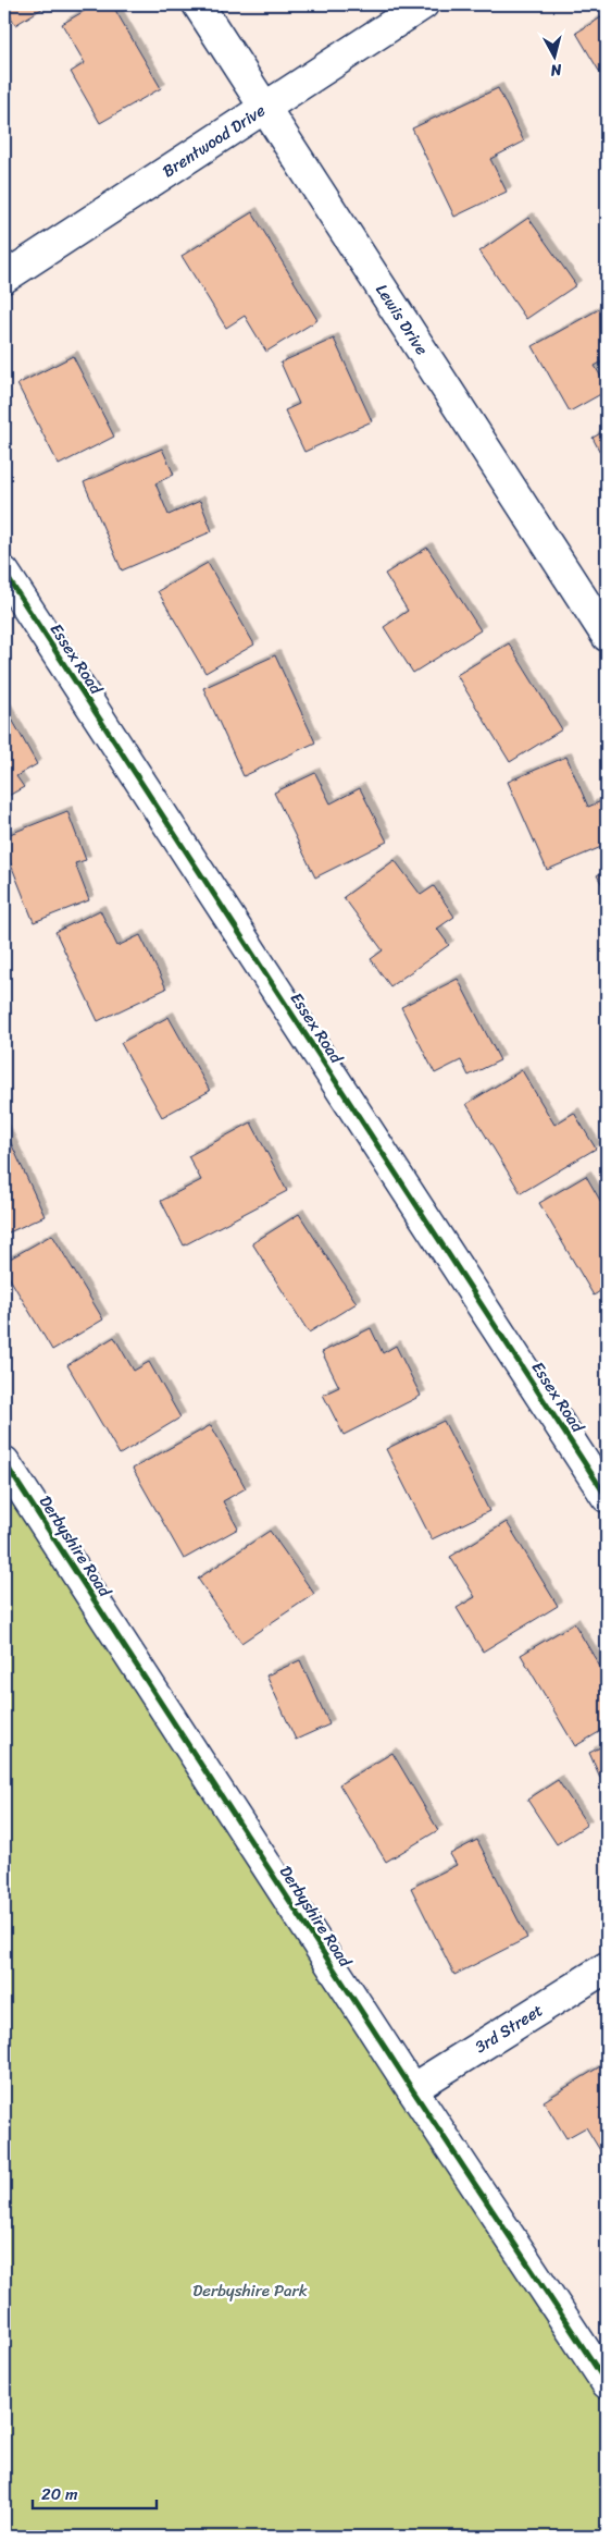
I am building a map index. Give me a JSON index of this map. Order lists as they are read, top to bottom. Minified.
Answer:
{"streets":{"street":["Brentwood Drive","Lewis Drive","Essex Road","Derbyshire Road","3rd Street"]},"crossings":[["Brentwood Drive","Lewis Drive"],["Derbyshire Road","3rd Street"]],"parks":["Derbyshire Park"],"scale_bar":"20 m","north":"bottom"}
